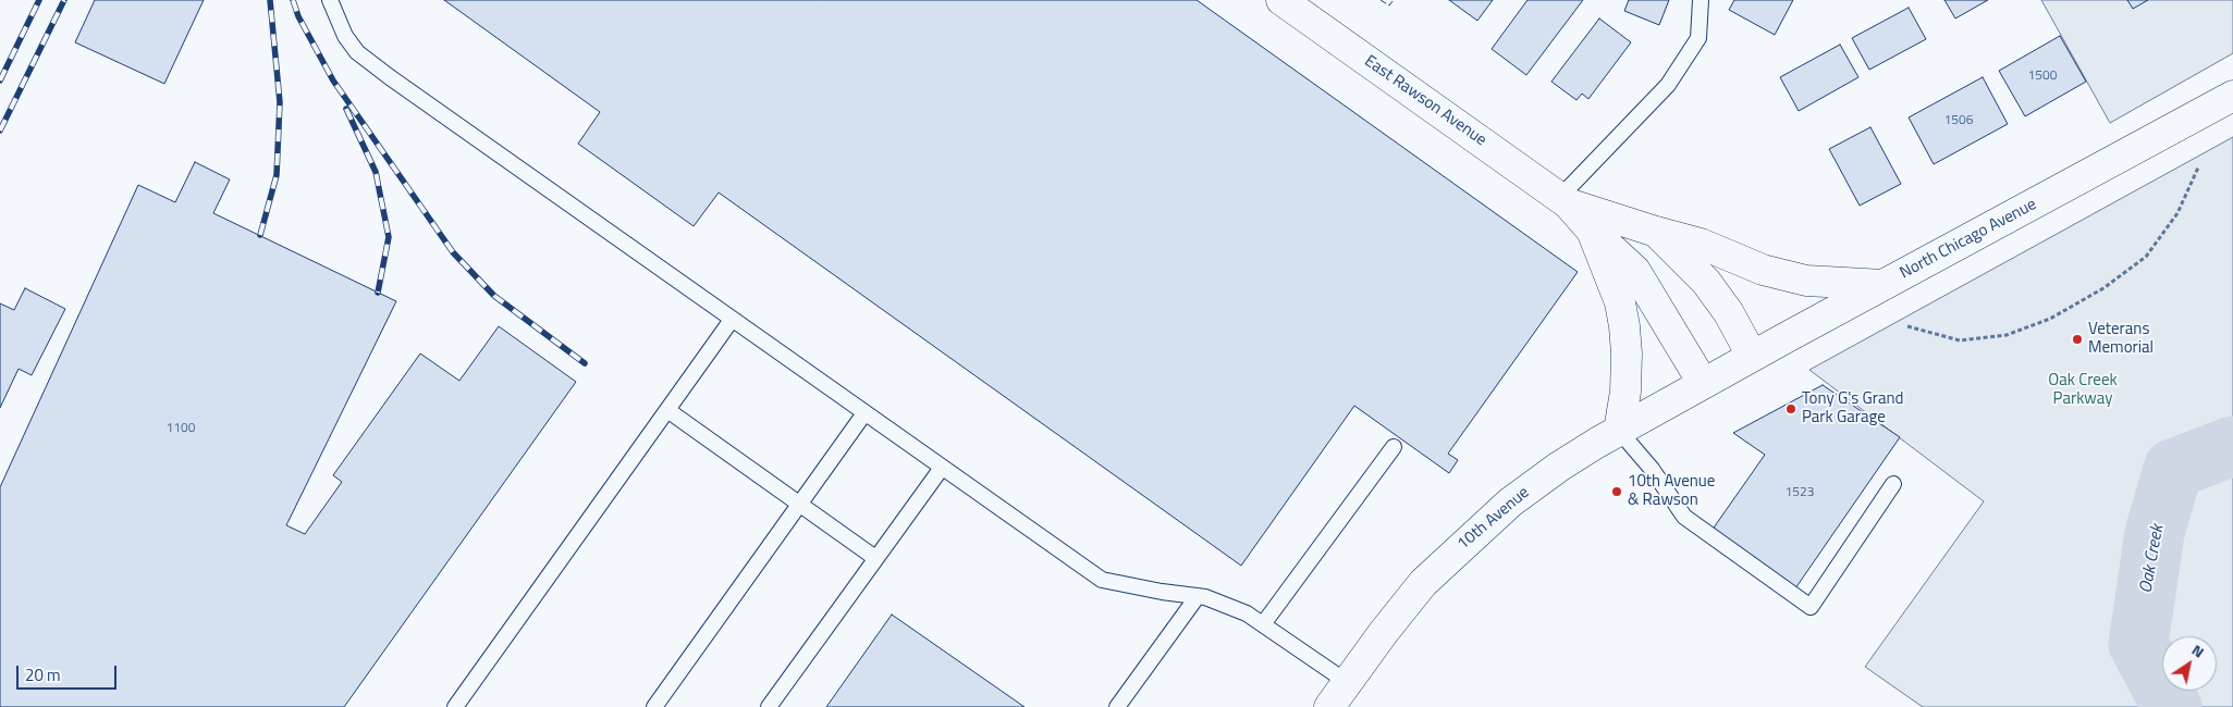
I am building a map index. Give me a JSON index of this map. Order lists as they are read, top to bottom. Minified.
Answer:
{"streets":{"main road":["East Rawson Avenue","North Chicago Avenue","10th Avenue"]},"crossings":[["East Rawson Avenue","North Chicago Avenue"],["East Rawson Avenue","10th Avenue"],["North Chicago Avenue","10th Avenue"]],"water":["Oak Creek"],"parks":["Oak Creek Parkway"],"places":["Veterans Memorial","Tony G's Grand Park Garage","10th Avenue & Rawson"],"house_numbers":["1500","1506","1100","1523"],"scale_bar":"20 m","north":"top right"}
